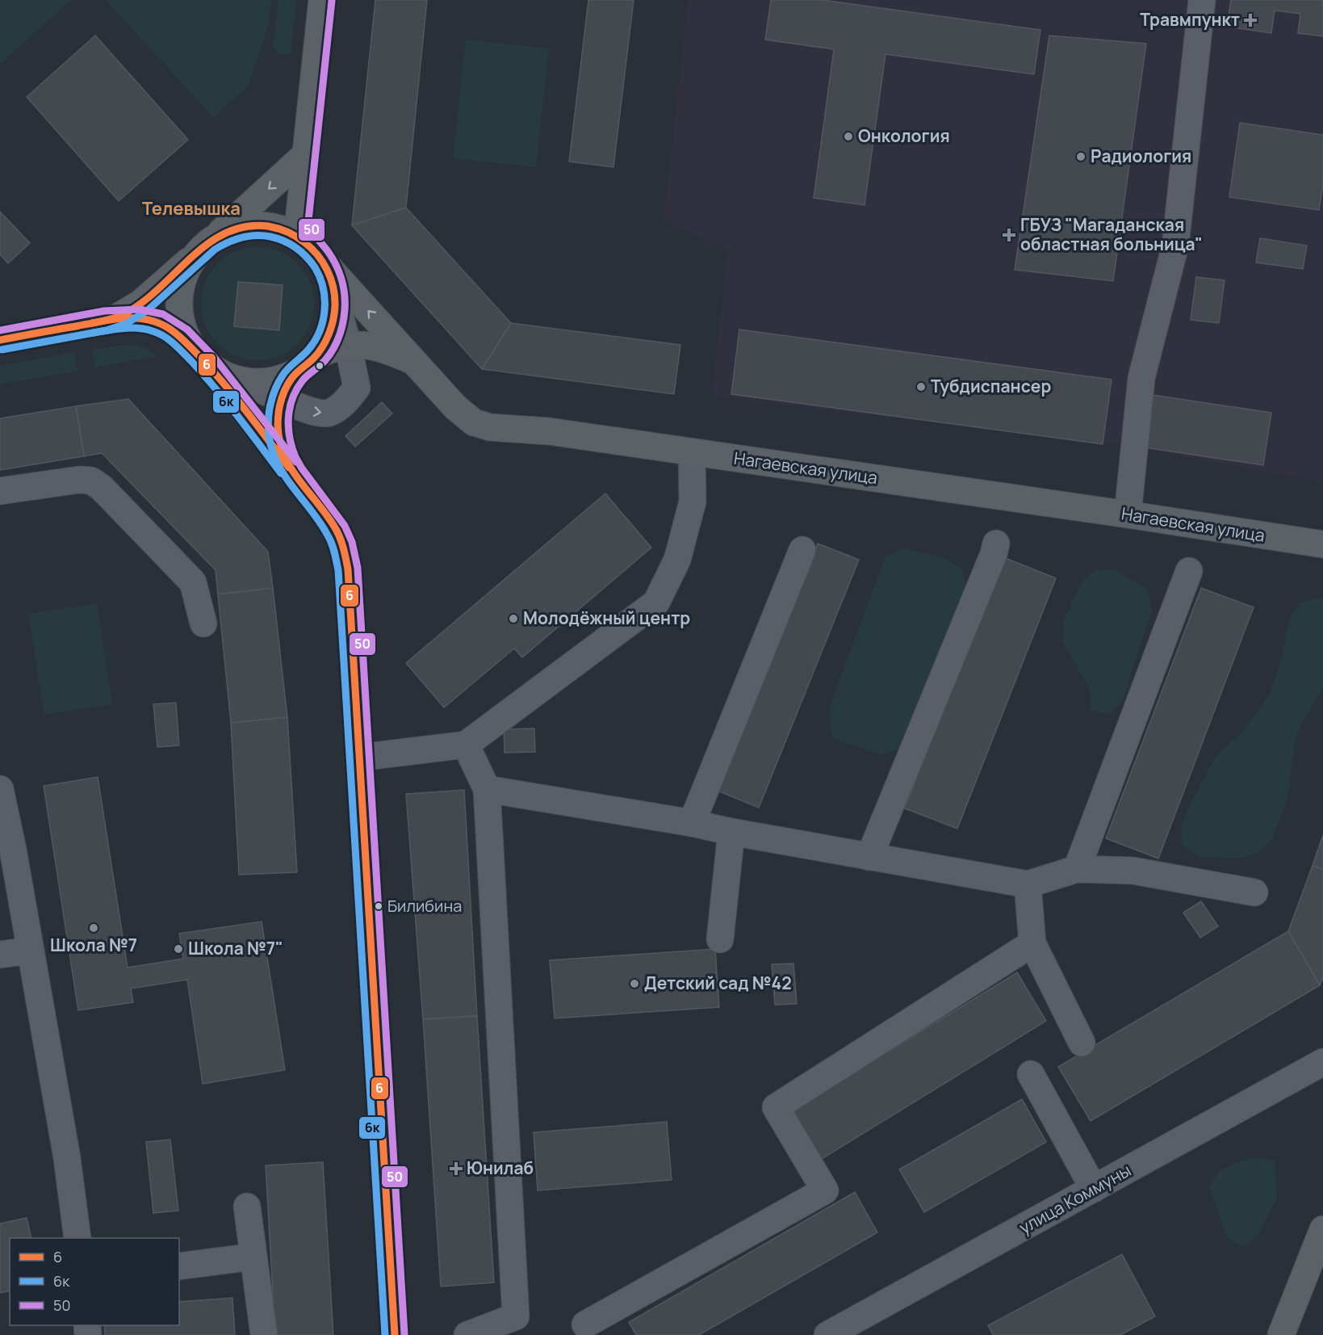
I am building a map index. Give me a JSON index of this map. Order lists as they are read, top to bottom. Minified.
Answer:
{"streets":{"main road":["Нагаевская улица"],"street":["улица Коммуны"]},"districts":["Телевышка"],"places":{"health":["Травмпункт","ГБУЗ \"Магаданская областная больница\"","Юнилаб"],"other":["Онкология","Радиология","Тубдиспансер","Молодёжный центр","Билибина","Школа №7","Школа №7\"","Детский сад №42"]},"lines":["transit line 50","transit line 6","transit line 6к"],"legend":["6","6к","50"]}
